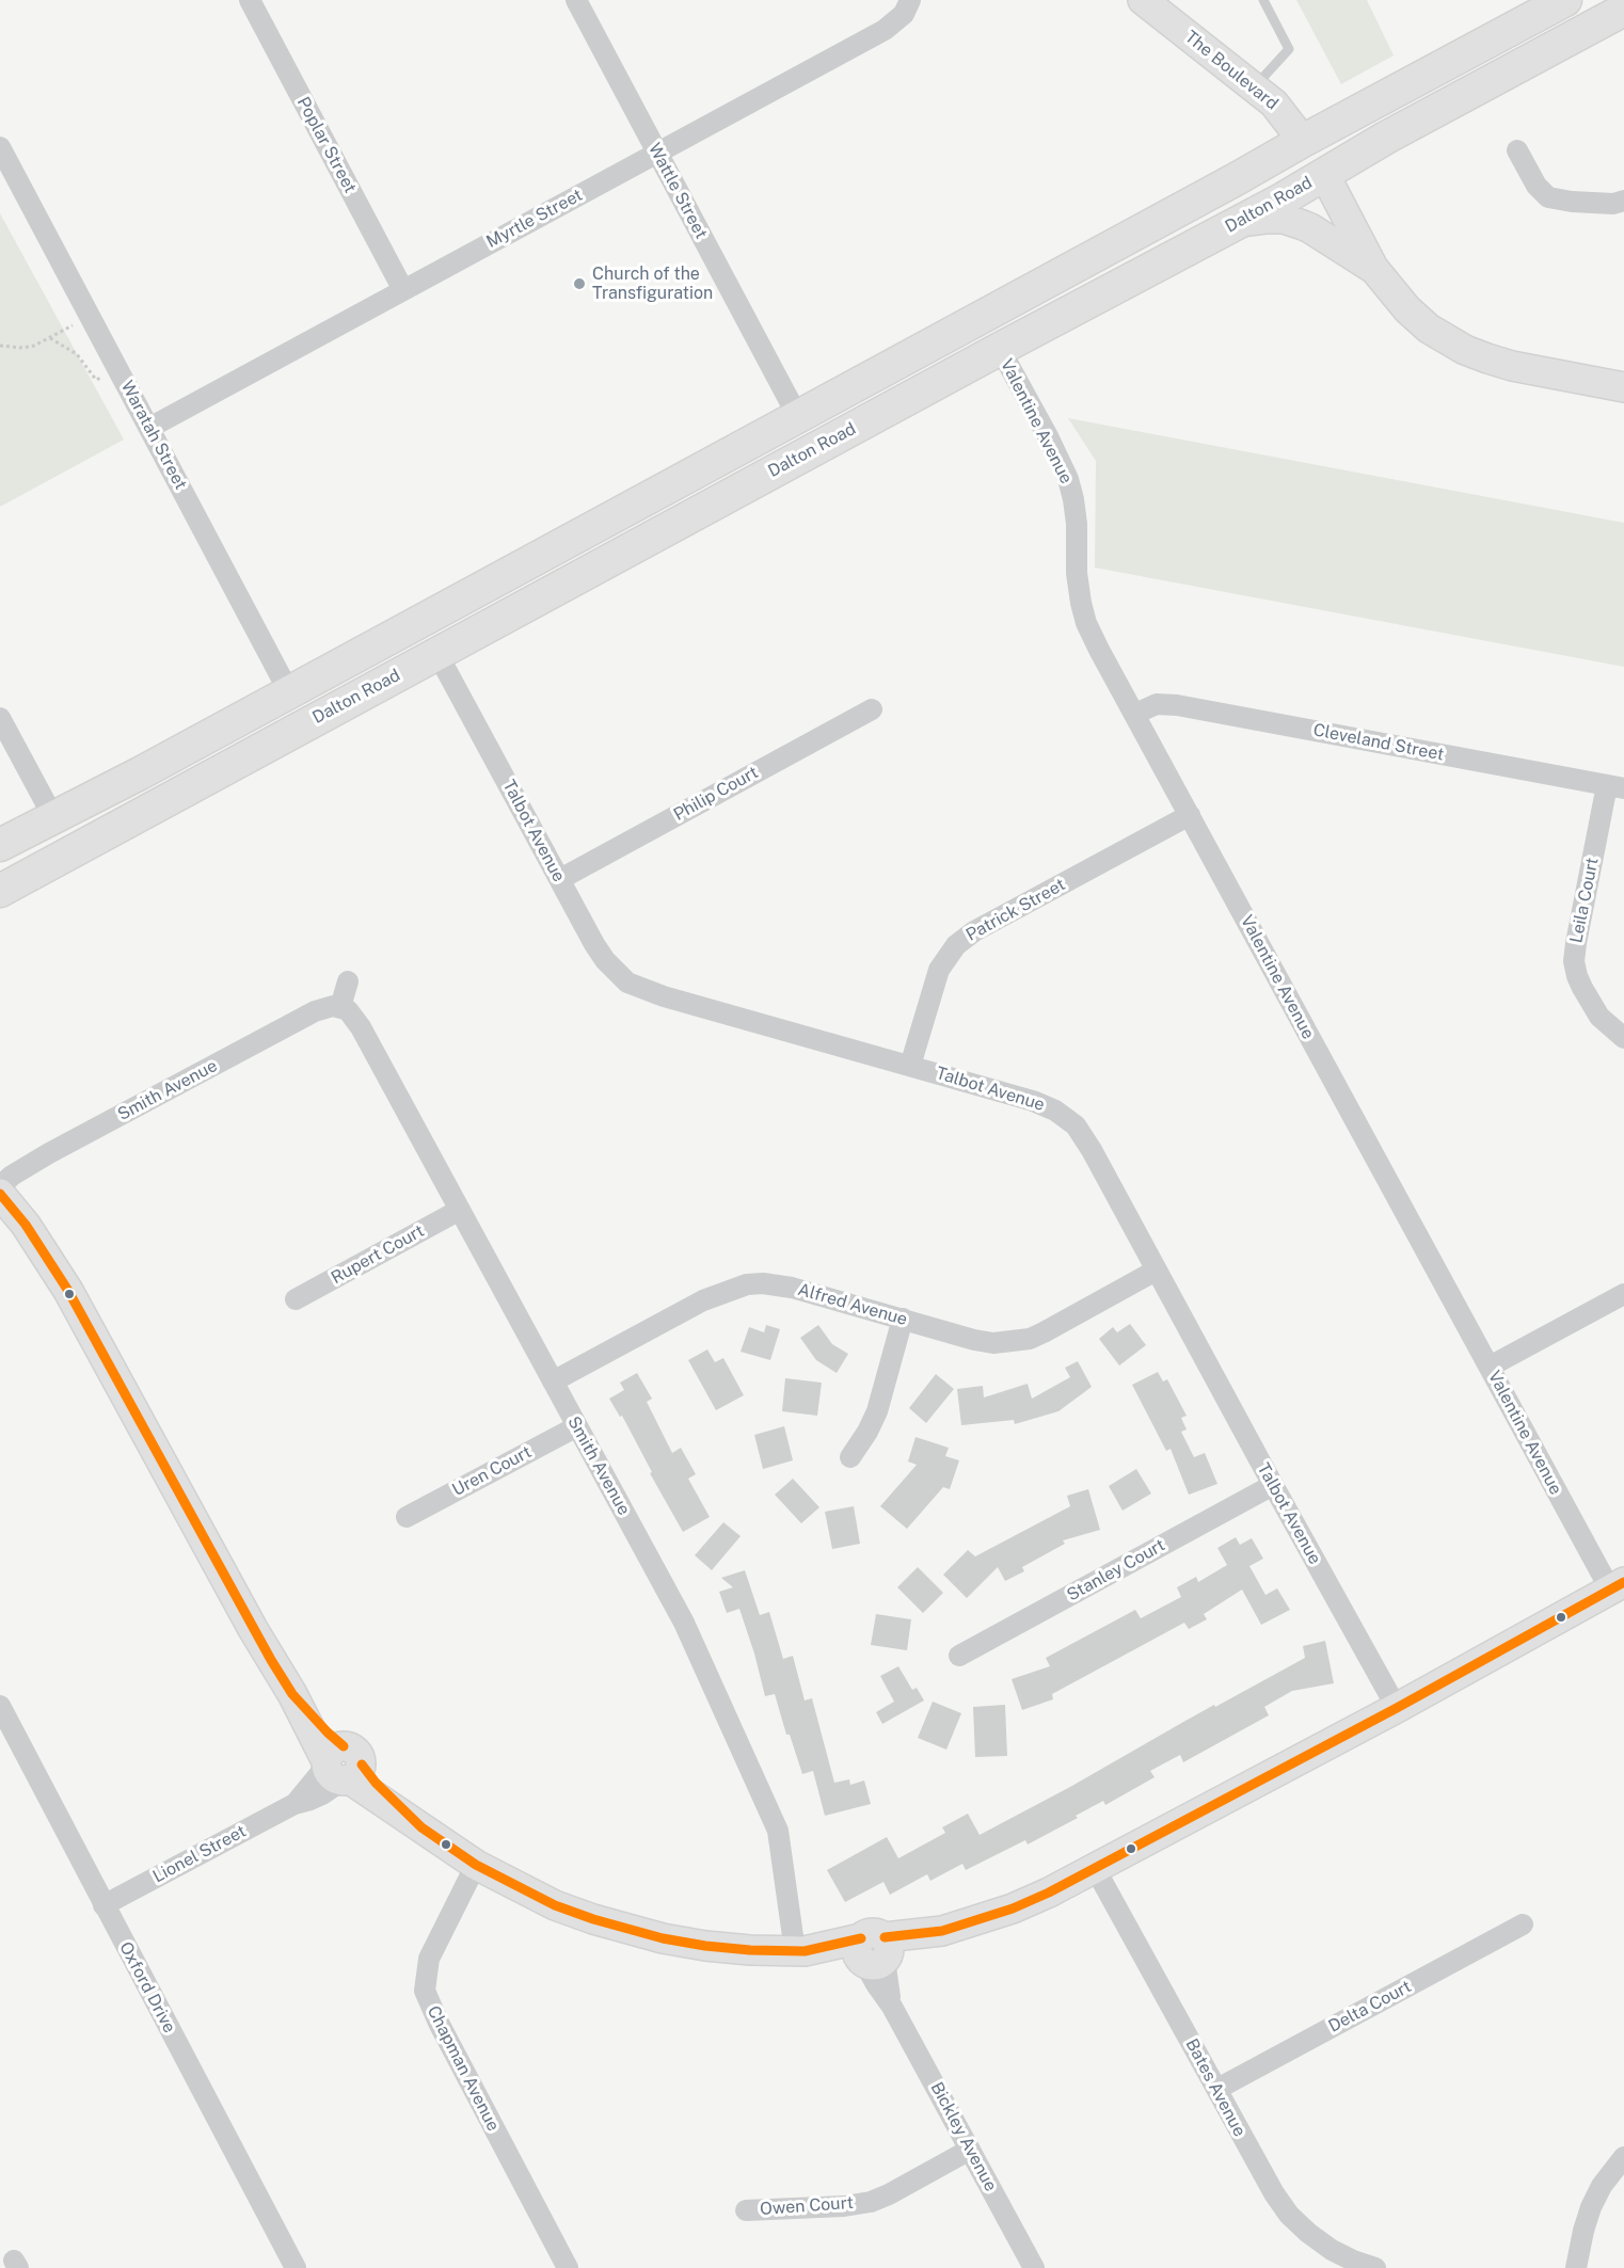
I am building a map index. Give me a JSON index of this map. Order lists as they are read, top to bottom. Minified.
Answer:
{"streets":{"main road":["The Boulevard","Dalton Road","Waratah Street"],"street":["Poplar Street","Wattle Street","Myrtle Street","Valentine Avenue","Cleveland Street","Philip Court","Talbot Avenue","Leila Court","Patrick Street","Smith Avenue","Rupert Court","Alfred Avenue","Uren Court","Stanley Court","Lionel Street","Oxford Drive","Delta Court","Chapman Avenue","Bates Avenue","Bickley Avenue","Owen Court"]},"crossings":[["The Boulevard","Dalton Road"],["Poplar Street","Myrtle Street"],["Wattle Street","Dalton Road"],["Wattle Street","Myrtle Street"],["Dalton Road","Valentine Avenue"],["Dalton Road","Waratah Street"],["Dalton Road","Talbot Avenue"],["Myrtle Street","Waratah Street"],["Valentine Avenue","Cleveland Street"],["Valentine Avenue","Patrick Street"],["Cleveland Street","Leila Court"],["Philip Court","Talbot Avenue"],["Talbot Avenue","Patrick Street"],["Talbot Avenue","Alfred Avenue"],["Talbot Avenue","Stanley Court"],["Smith Avenue","Rupert Court"],["Smith Avenue","Alfred Avenue"],["Smith Avenue","Uren Court"],["Lionel Street","Oxford Drive"],["Delta Court","Bates Avenue"],["Bickley Avenue","Owen Court"]],"places":["Church of the Transfiguration"]}
